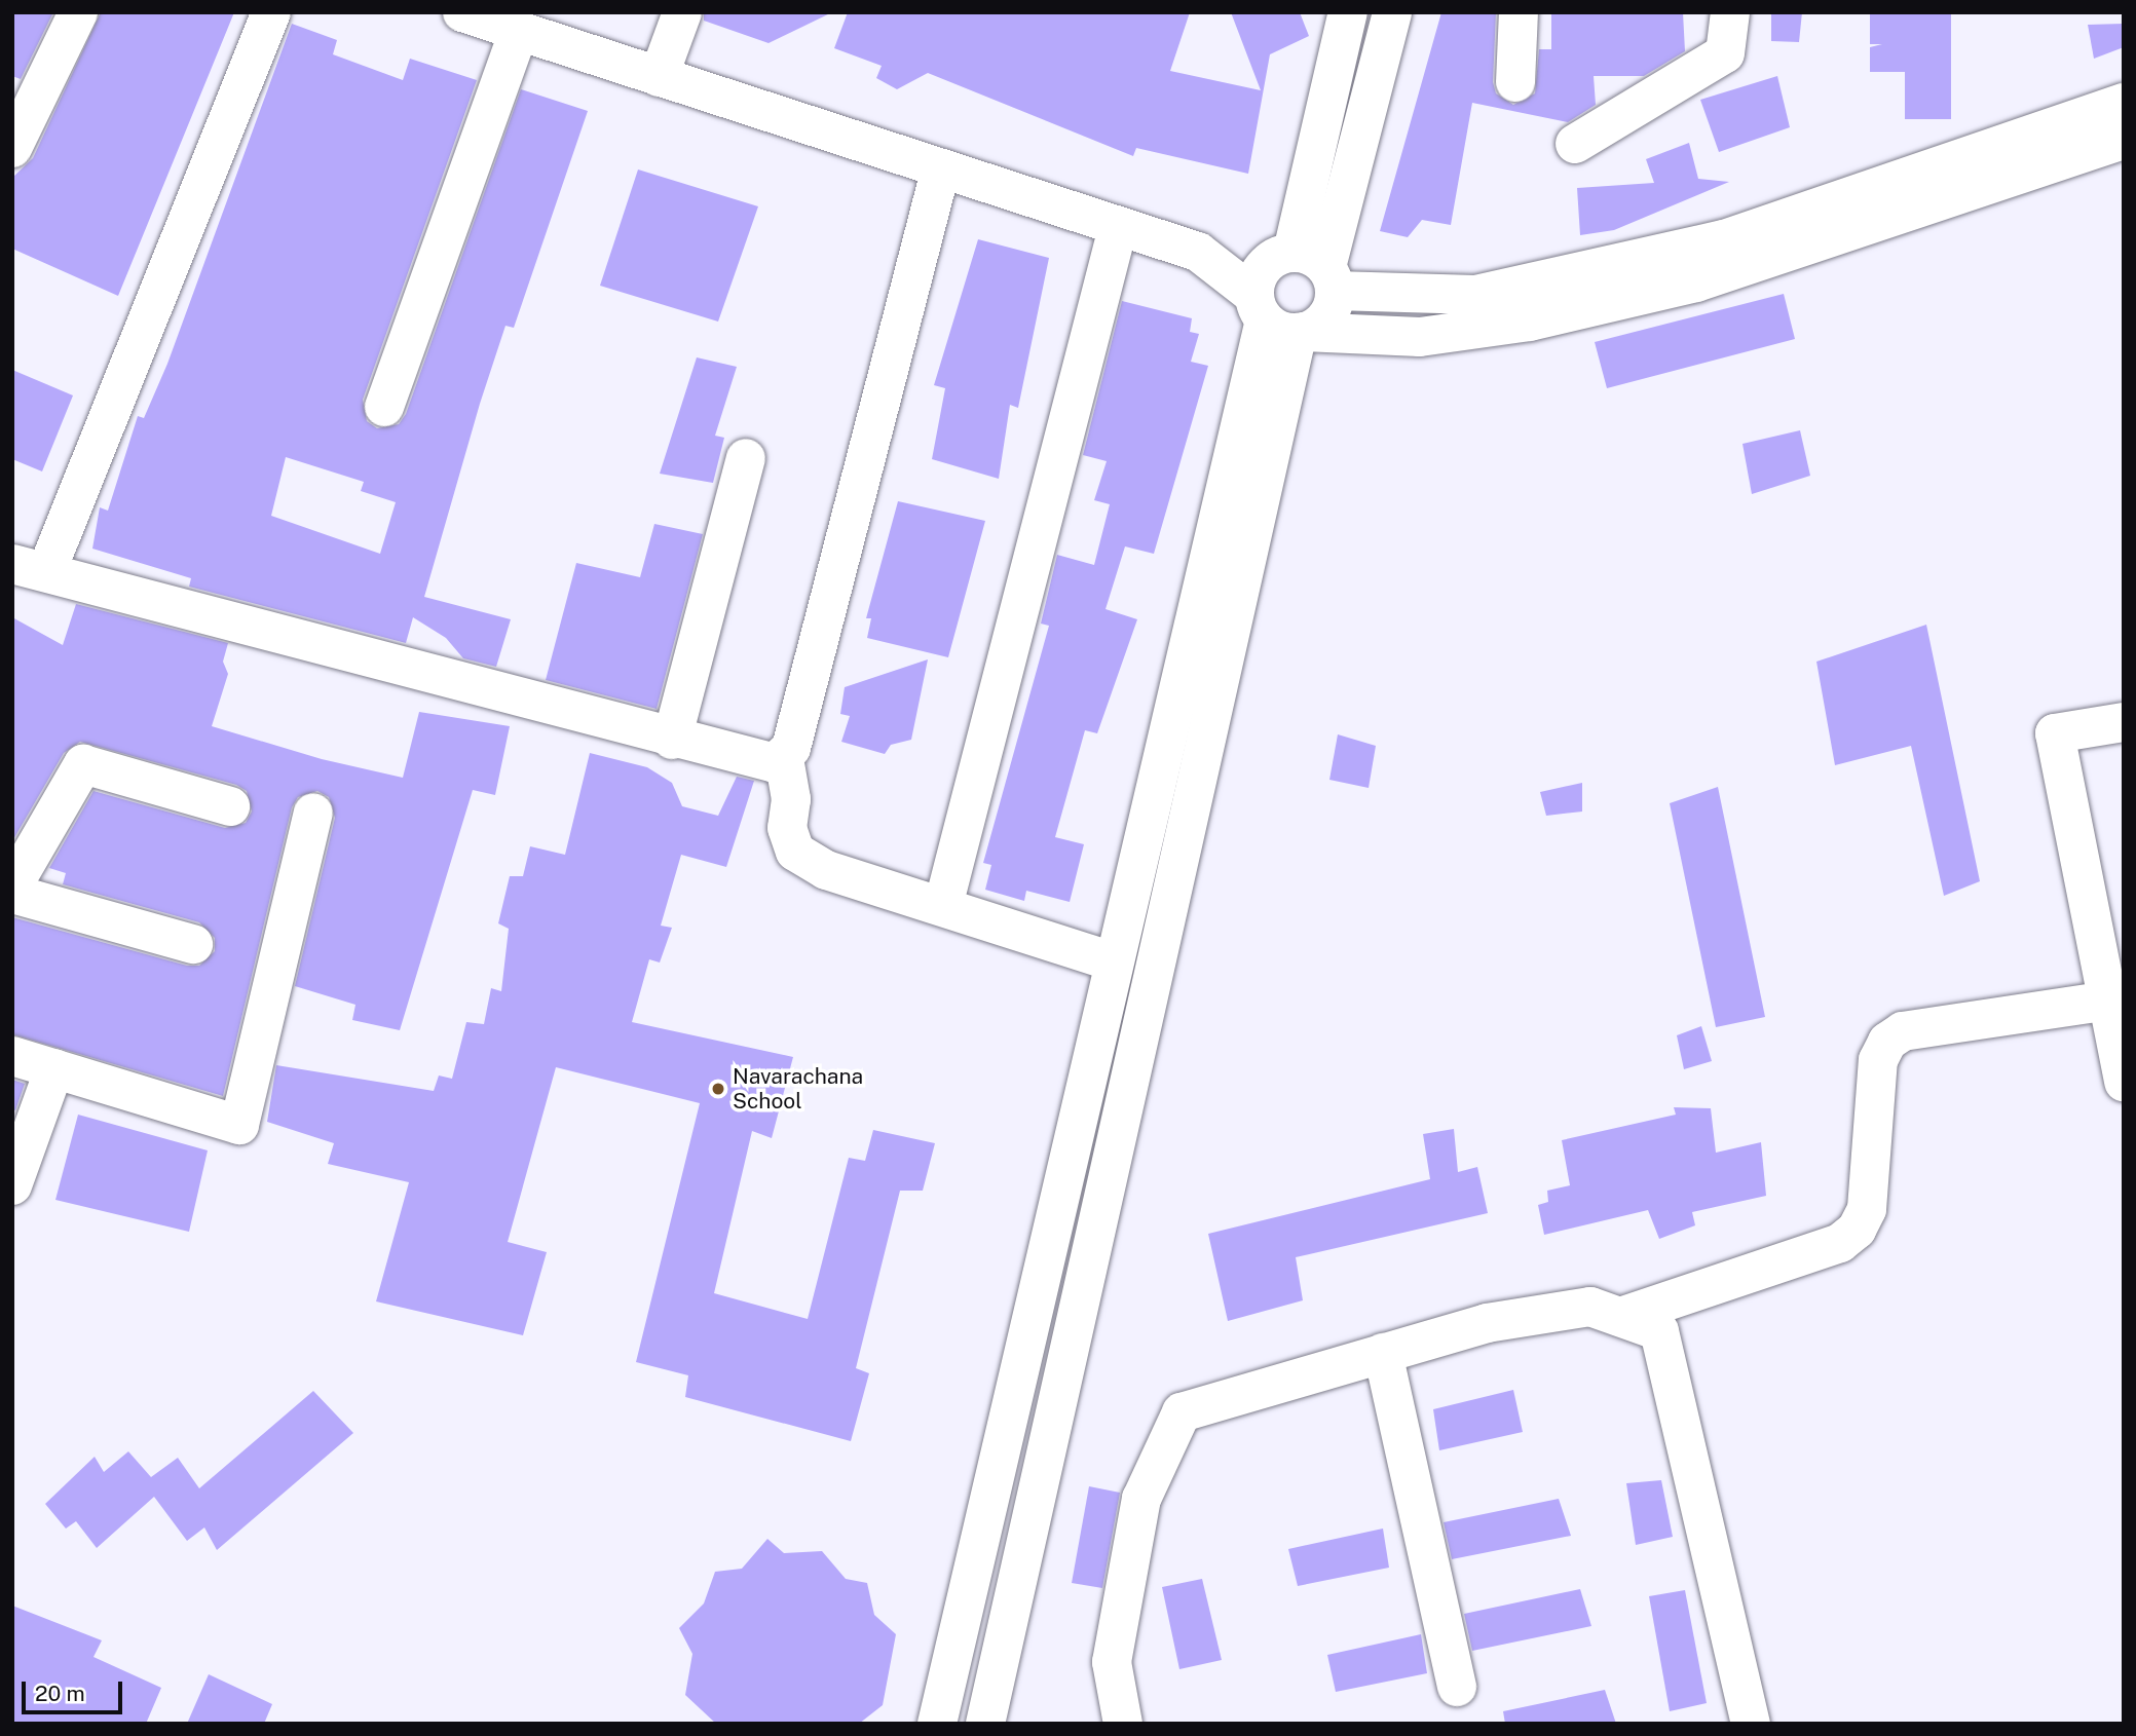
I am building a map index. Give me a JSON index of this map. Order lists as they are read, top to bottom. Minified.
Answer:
{"places":["Navarachana School"],"scale_bar":"20 m"}
